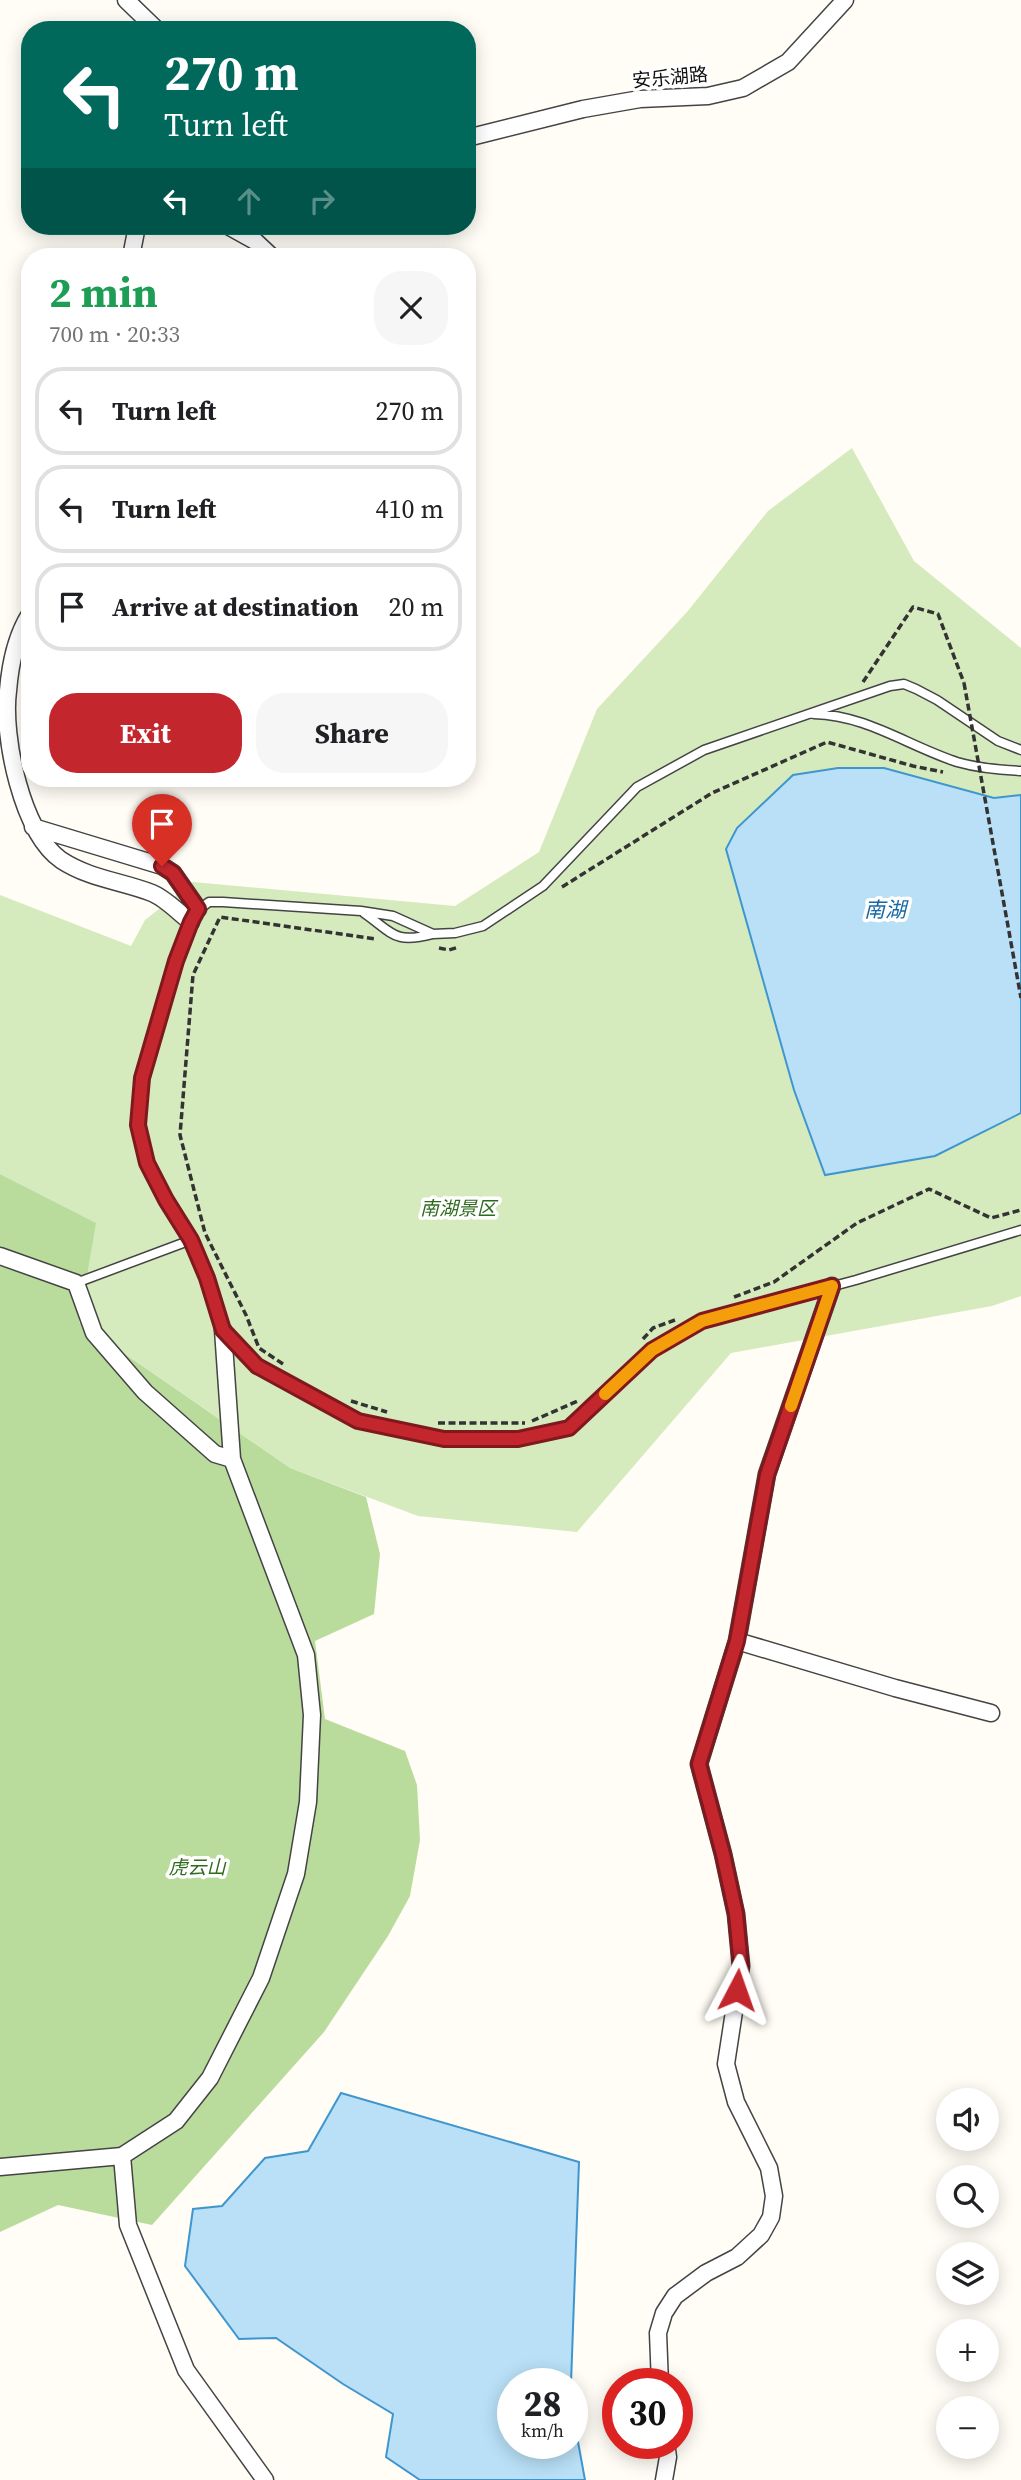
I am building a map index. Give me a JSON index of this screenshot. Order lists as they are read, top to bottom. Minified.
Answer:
{"streets":{"street":["安乐湖路"]},"water":["南湖"],"parks":["南湖景区","虎云山"],"page":{"turn":["270 m","Turn left"],"heading":["2 min","700 m · 20:33"],"list":[{"name":"Turn left","value":"270 m"},{"name":"Turn left","value":"410 m"},{"name":"Arrive at destination","value":"20 m"}],"buttons":["Exit","Share"],"map_buttons":["+","−"],"speed":"28 km/h","limit":"30"}}
